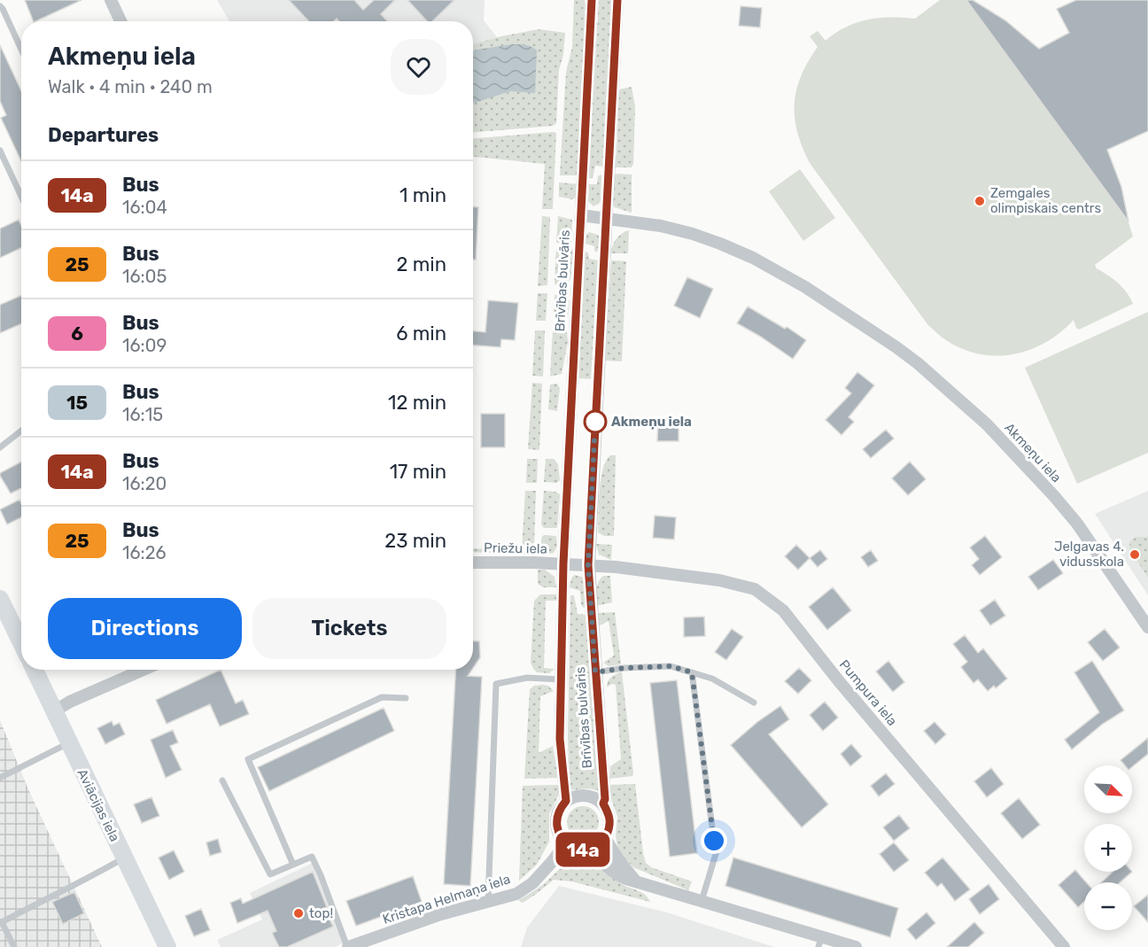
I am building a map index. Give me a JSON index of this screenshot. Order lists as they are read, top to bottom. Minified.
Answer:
{"streets":{"main road":["Aviācijas iela"],"street":["Brīvības bulvāris","Akmeņu iela","Priežu iela","Pumpura iela","Kristapa Helmaņa iela"]},"crossings":[["Brīvības bulvāris","Akmeņu iela"],["Brīvības bulvāris","Priežu iela"],["Brīvības bulvāris","Pumpura iela"],["Brīvības bulvāris","Kristapa Helmaņa iela"]],"places":["Zemgales olimpiskais centrs","Akmeņu iela","Jelgavas 4. vidusskola","top!"],"lines":["bus line 14a"],"north":"bottom right","page":{"on_map":"14a","heading":[["Akmeņu iela","Walk · 4 min · 240 m"],"Departures"],"list":[{"mark":"14a","name":"Bus","note":"16:04","value":"1 min"},{"mark":"25","name":"Bus","note":"16:05","value":"2 min"},{"mark":"6","name":"Bus","note":"16:09","value":"6 min"},{"mark":"15","name":"Bus","note":"16:15","value":"12 min"},{"mark":"14a","name":"Bus","note":"16:20","value":"17 min"},{"mark":"25","name":"Bus","note":"16:26","value":"23 min"}],"buttons":["Directions","Tickets"],"map_buttons":["+","−"]}}
